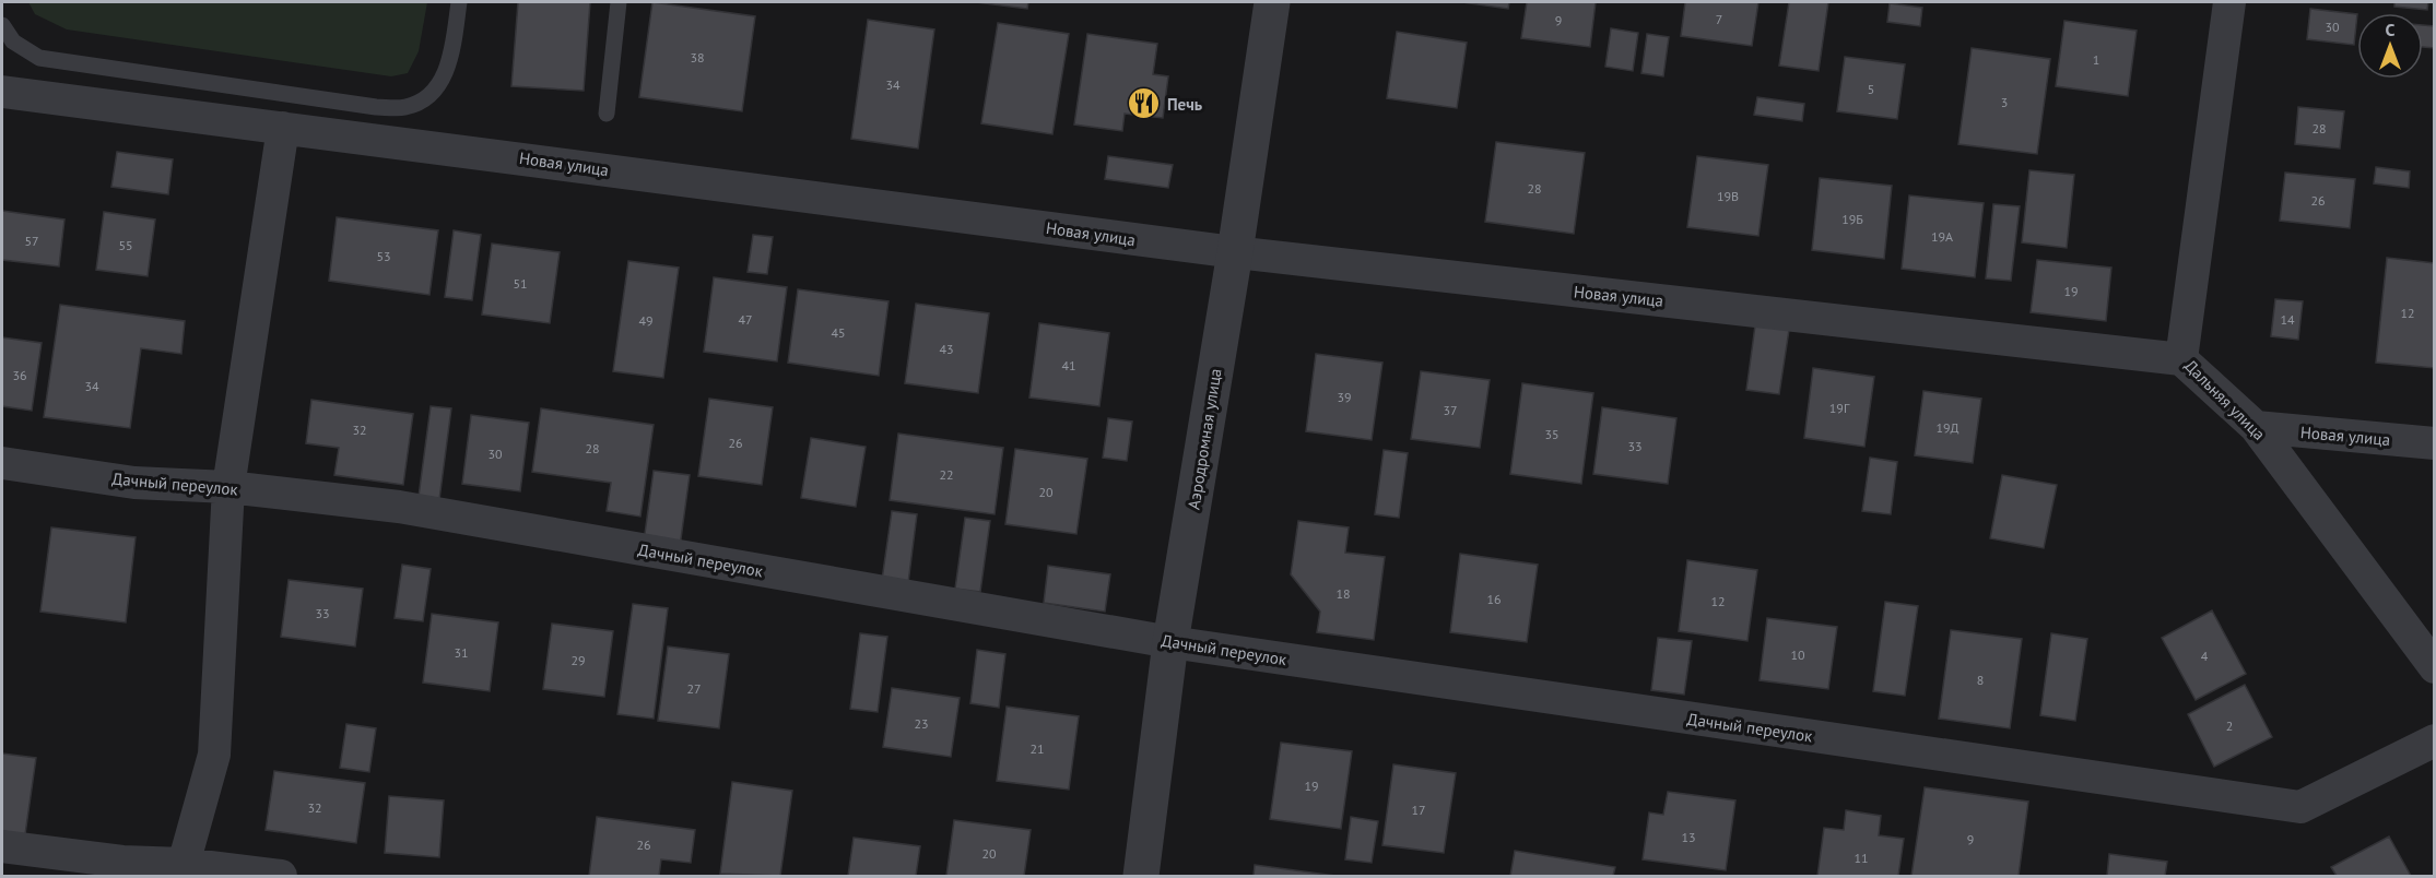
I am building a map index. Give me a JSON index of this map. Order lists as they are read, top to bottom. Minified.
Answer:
{"streets":{"street":["Новая улица","Дальняя улица","Аэродромная улица","Дачный переулок"]},"crossings":[["Новая улица","Дальняя улица"],["Новая улица","Аэродромная улица"],["Аэродромная улица","Дачный переулок"]],"places":{"restaurant":["Печь"]},"house_numbers":["7","9","30","38","1","34","5","3","28","28","19В","26","19Б","19А","57","55","53","51","19","12","47","14","49","45","43","41","36","34","39","19Г","37","19Д","32","35","26","33","28","30","22","20","18","16","12","33","31","10","4","29","8","27","23","2","21","19","32","17","13","9","26","20","11"],"north":"top"}
